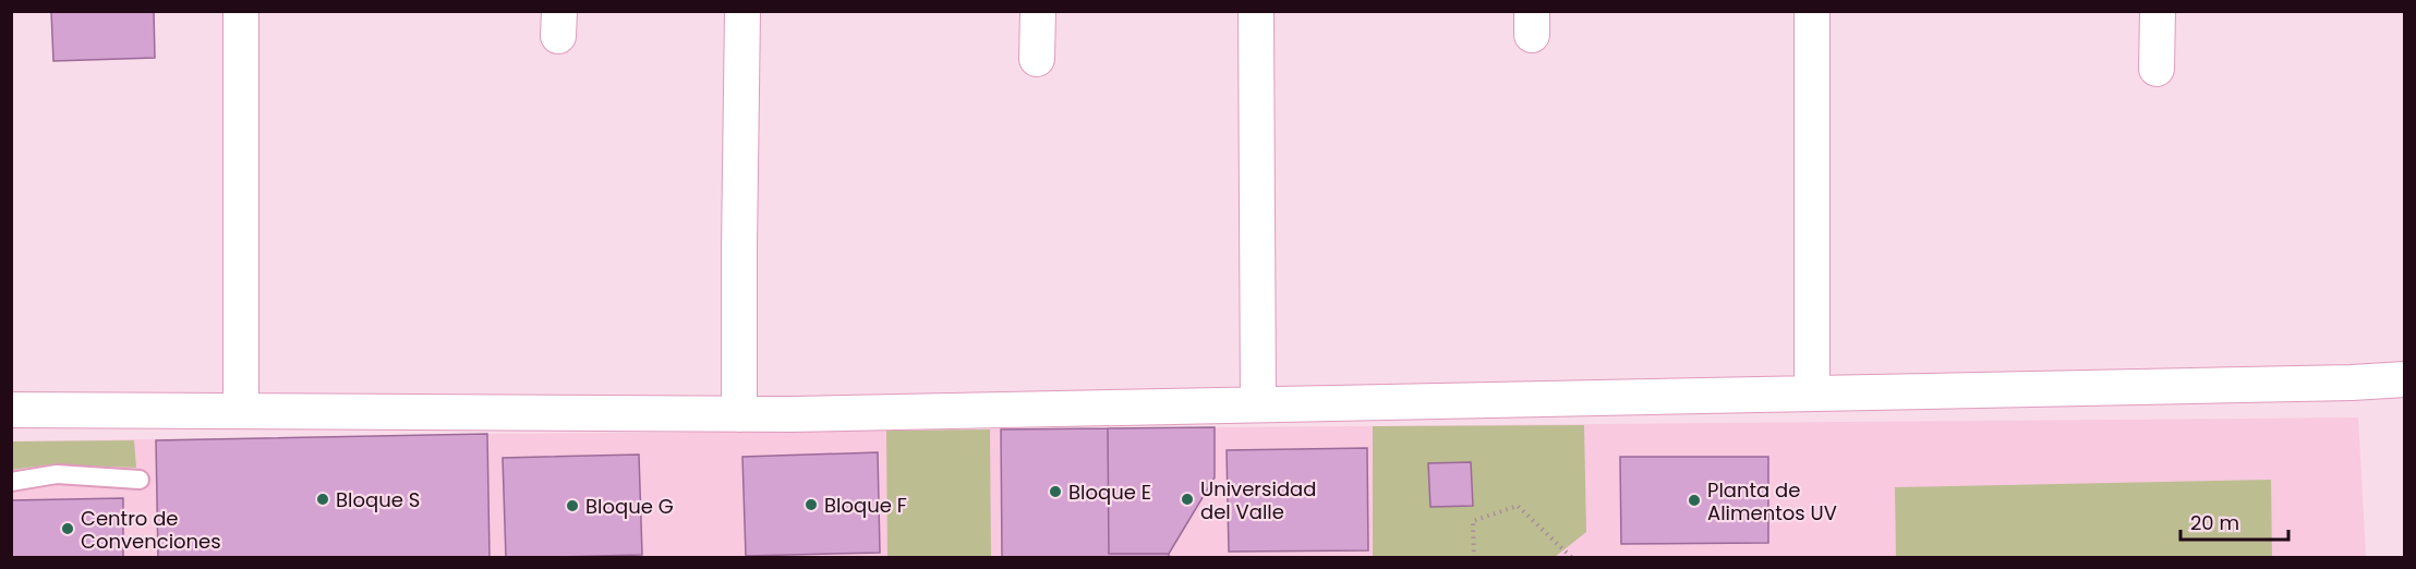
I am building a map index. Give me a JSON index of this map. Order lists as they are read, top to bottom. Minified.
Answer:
{"places":["Bloque E","Bloque S","Universidad del Valle","Planta de Alimentos UV","Bloque F","Bloque G","Centro de Convenciones"],"scale_bar":"20 m"}
